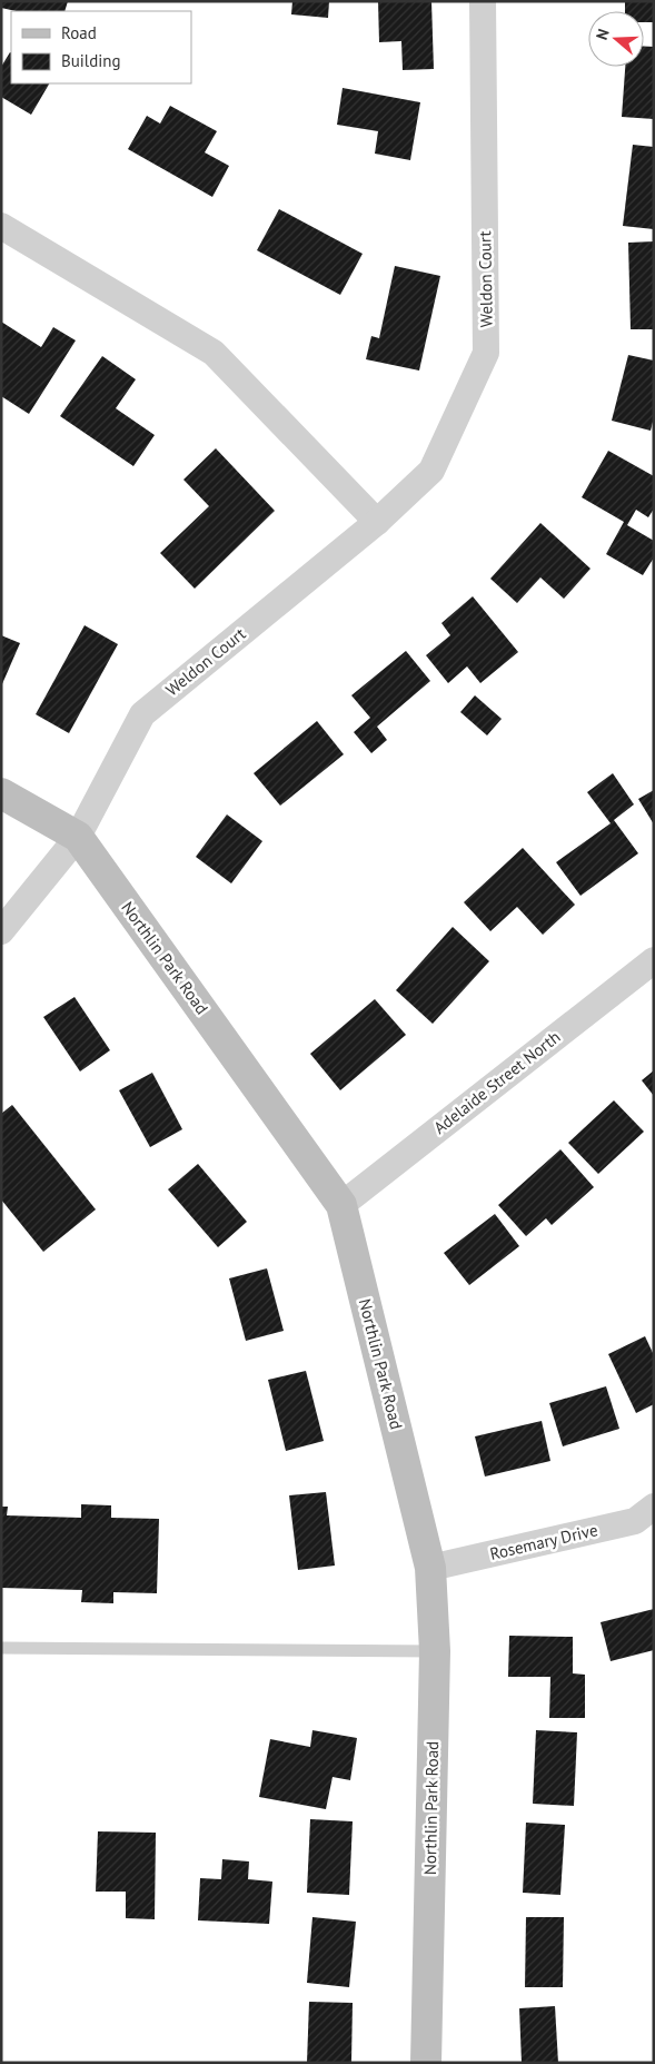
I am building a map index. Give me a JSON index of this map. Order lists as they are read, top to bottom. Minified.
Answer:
{"streets":{"street":["Weldon Court","Northlin Park Road","Adelaide Street North","Rosemary Drive"]},"crossings":[["Weldon Court","Northlin Park Road"],["Northlin Park Road","Adelaide Street North"],["Northlin Park Road","Rosemary Drive"]],"legend":["Road","Building"],"north":"left"}
